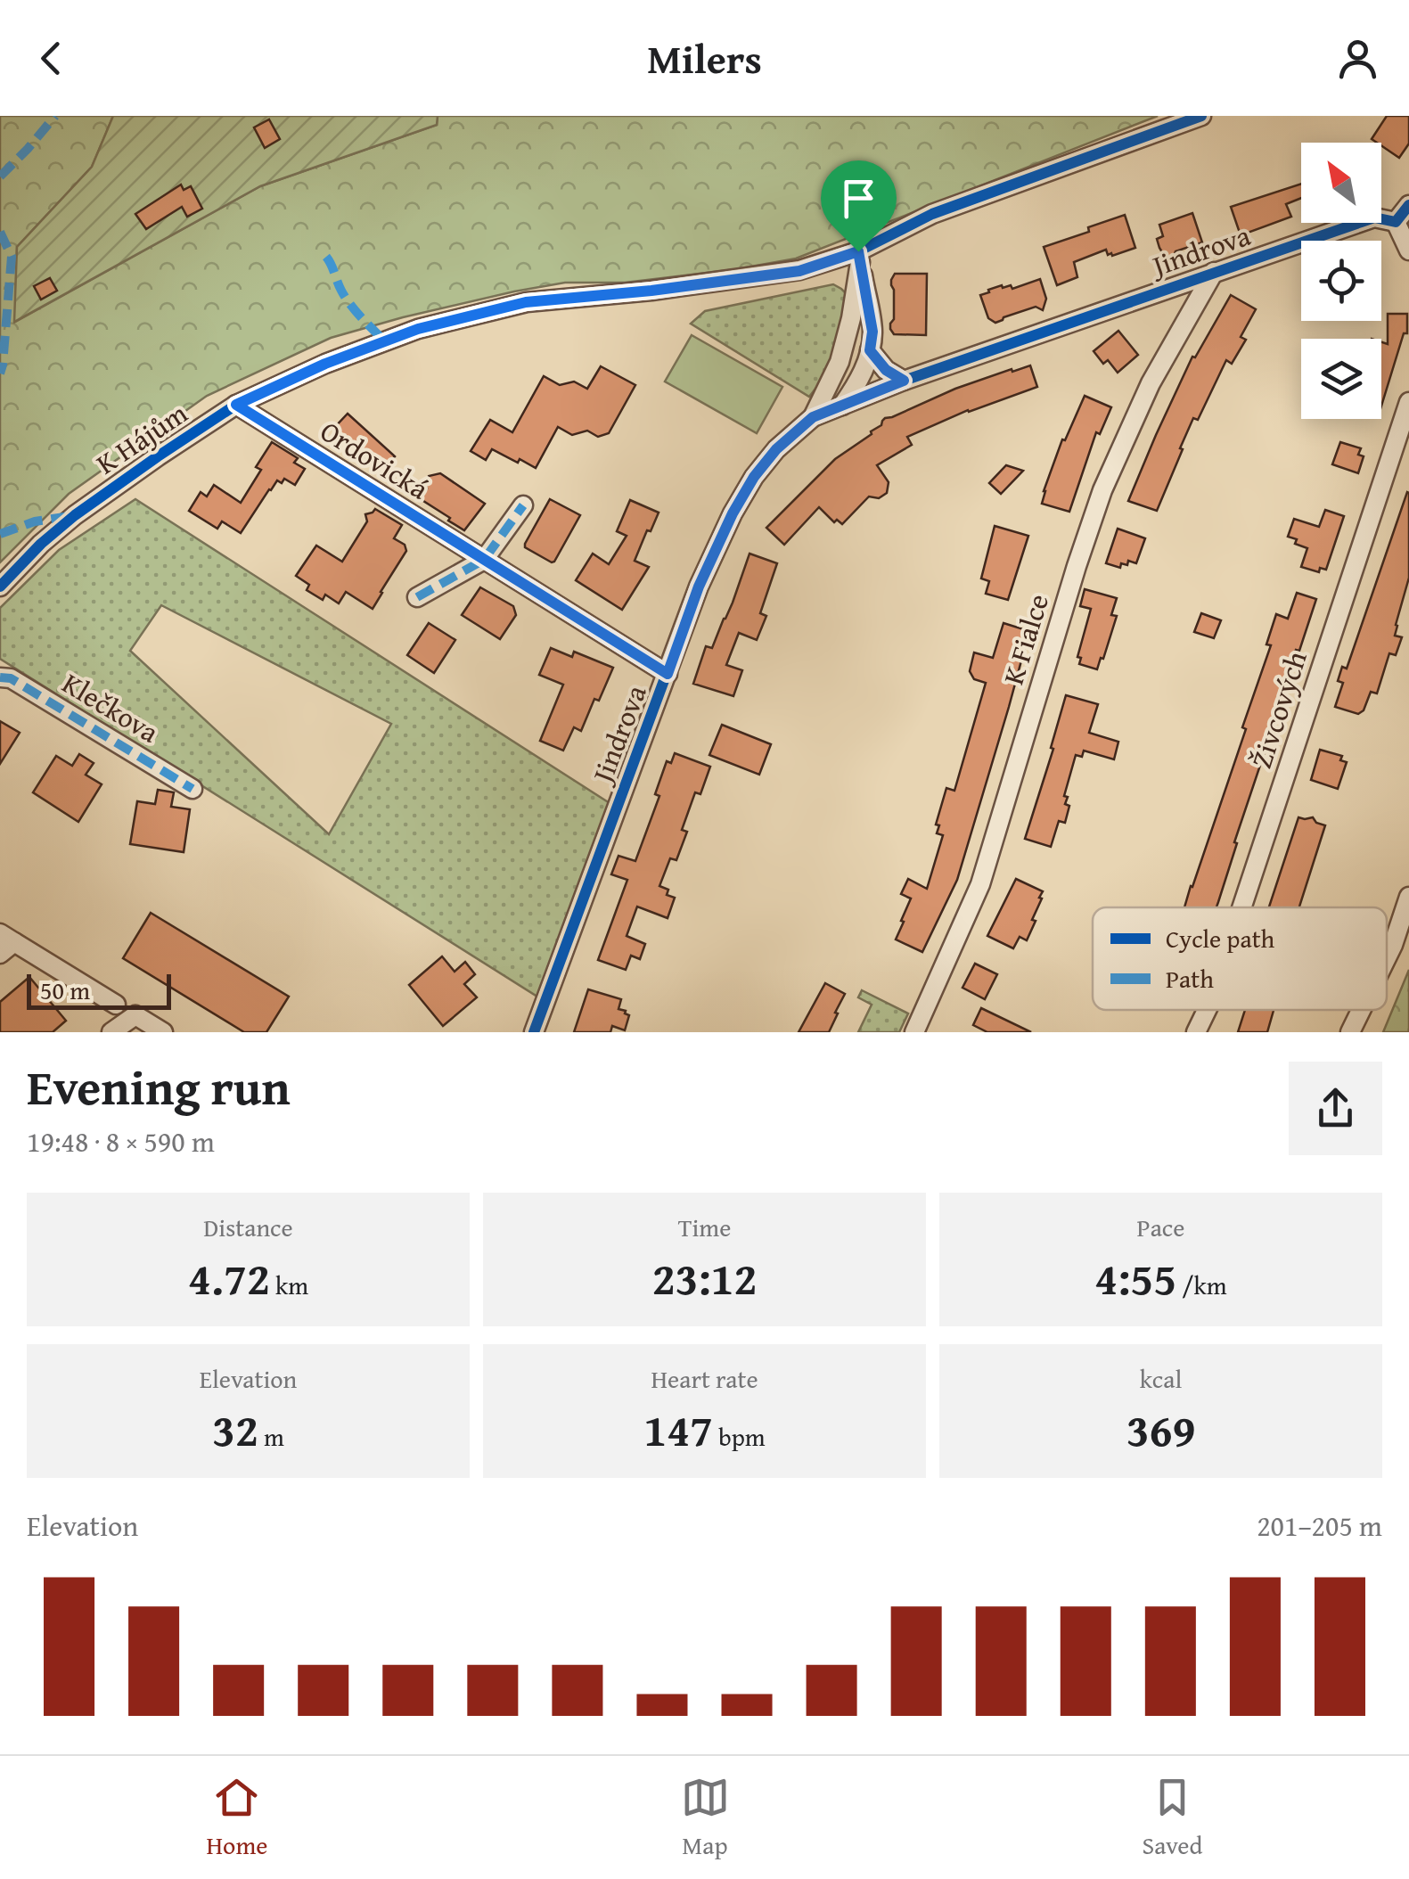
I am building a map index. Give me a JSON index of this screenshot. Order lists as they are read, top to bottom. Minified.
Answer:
{"streets":{"street":["Jindrova","K Hájům","Ordovická","K Fialce","Klečkova","Živcových"]},"crossings":[["Jindrova","K Hájům"],["Jindrova","Ordovická"],["Jindrova","K Fialce"],["K Hájům","Ordovická"]],"legend":["Cycle path","Path"],"scale_bar":"50 m","north":"top left","page":{"header":"Milers","scale":"50 m","heading":["Evening run","19:48 · 8 × 590 m"],"stats":[["Distance","4.72 km"],["Time","23:12"],["Pace","4:55 /km"],["Elevation","32 m"],["Heart rate","147 bpm"],["kcal","369"]],"chart":["Elevation","201–205 m"],"tabs":["Home","Map","Saved"]}}
